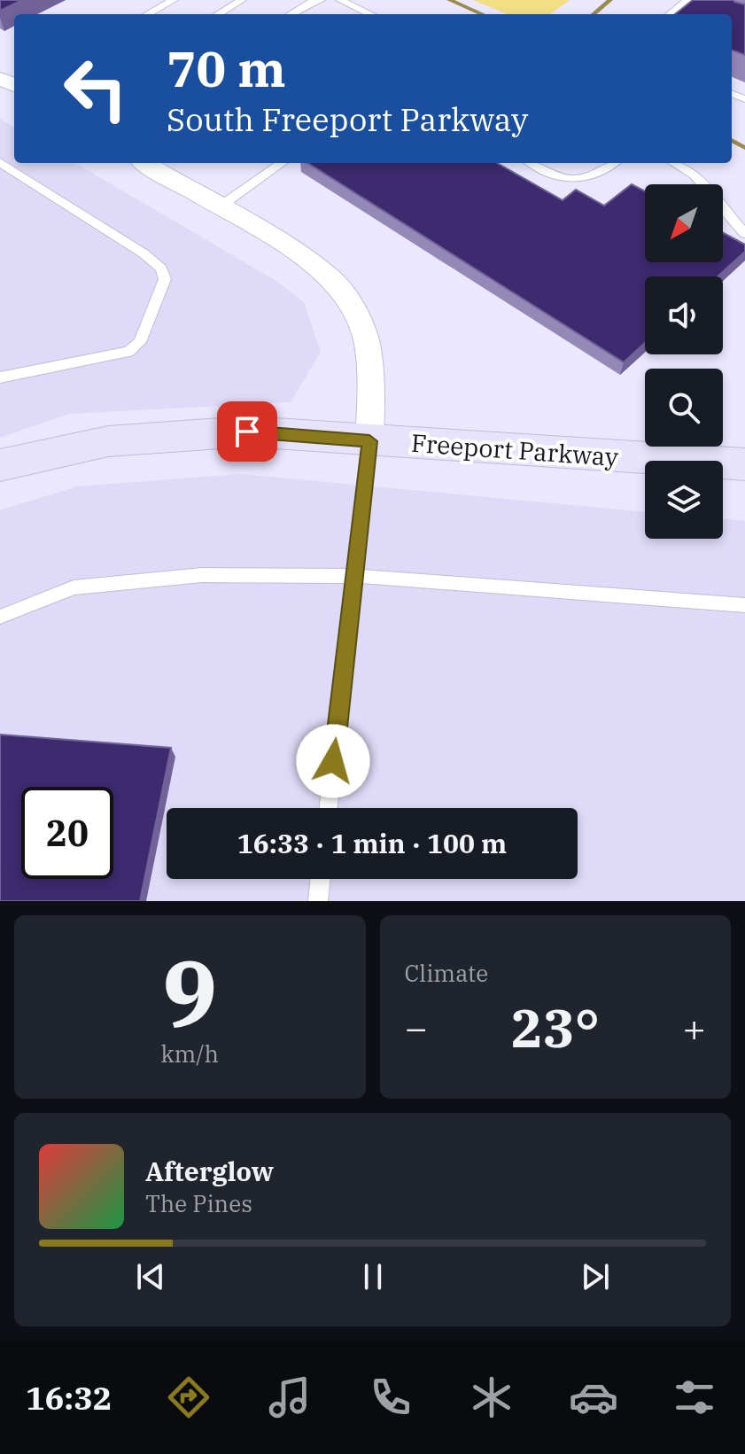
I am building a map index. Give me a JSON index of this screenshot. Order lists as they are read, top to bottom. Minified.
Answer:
{"streets":{"main road":["Freeport Parkway"]},"north":"bottom left","page":{"turn":["70 m","South Freeport Parkway"],"limit":"20","trip":"16:33 · 1 min · 100 m","tile":[["9","km/h"],"Climate"],"heat":["−","23°","+"],"song":["Afterglow","The Pines"],"tabs":"16:32"}}
